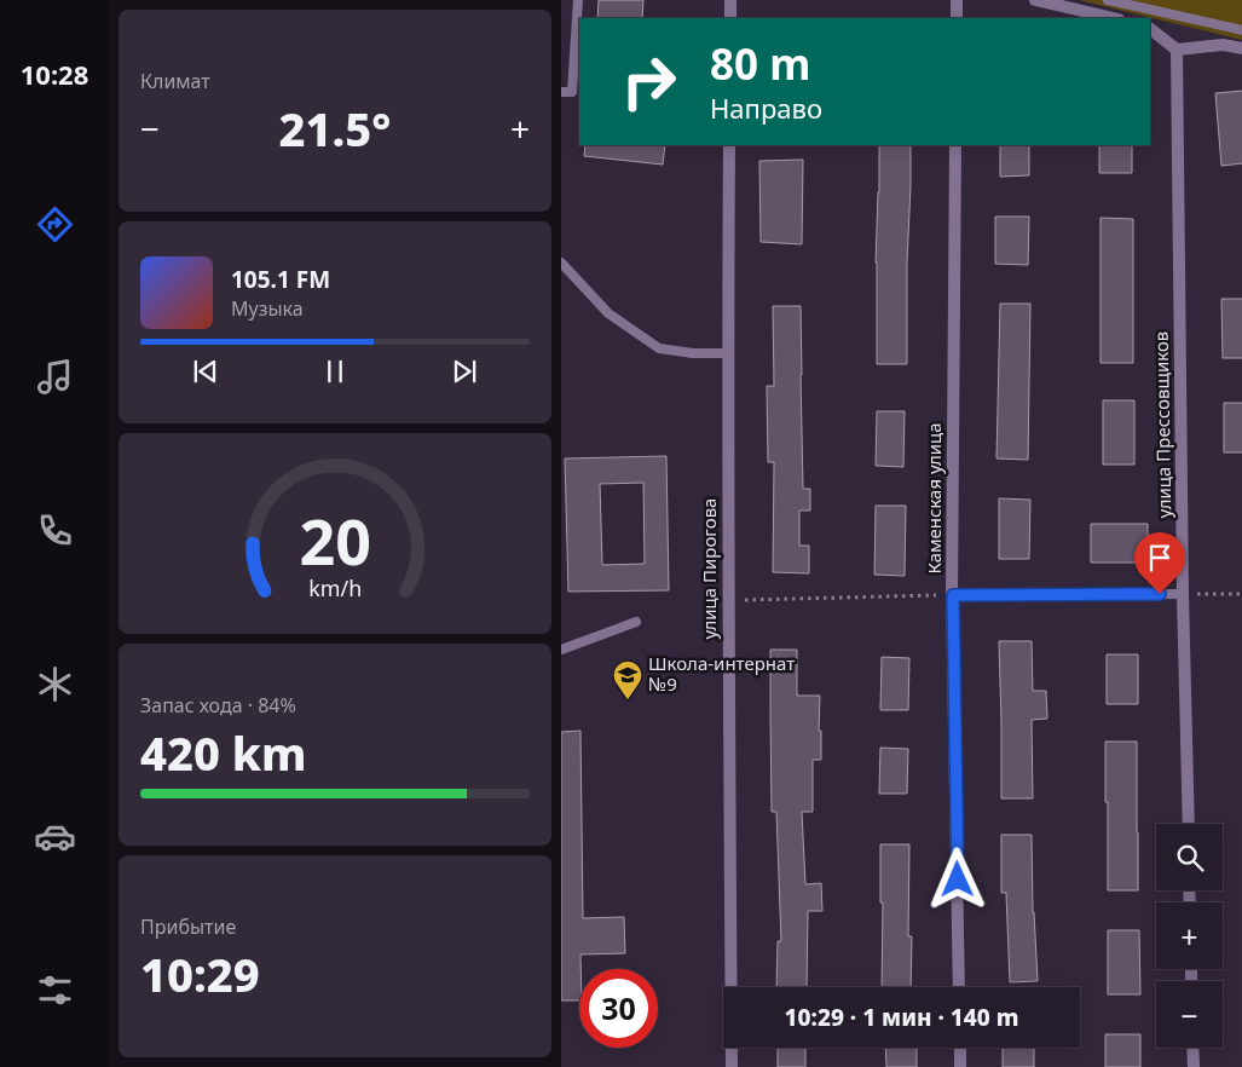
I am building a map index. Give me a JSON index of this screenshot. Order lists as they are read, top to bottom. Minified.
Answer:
{"streets":{"street":["улица Прессовщиков","Каменская улица","улица Пирогова"]},"places":{"school or university":["Школа-интернат №9"]},"page":{"tabs":"10:28","tile":["Климат",["Запас хода · 84%","420 km"],["Прибытие","10:29"]],"turn":["80 m","Направо"],"heat":["−","21.5°","+"],"song":["105.1 FM","Музыка"],"map_buttons":["+","−"],"limit":"30","trip":"10:29 · 1 мин · 140 m","gauge":["20","km/h"]}}
